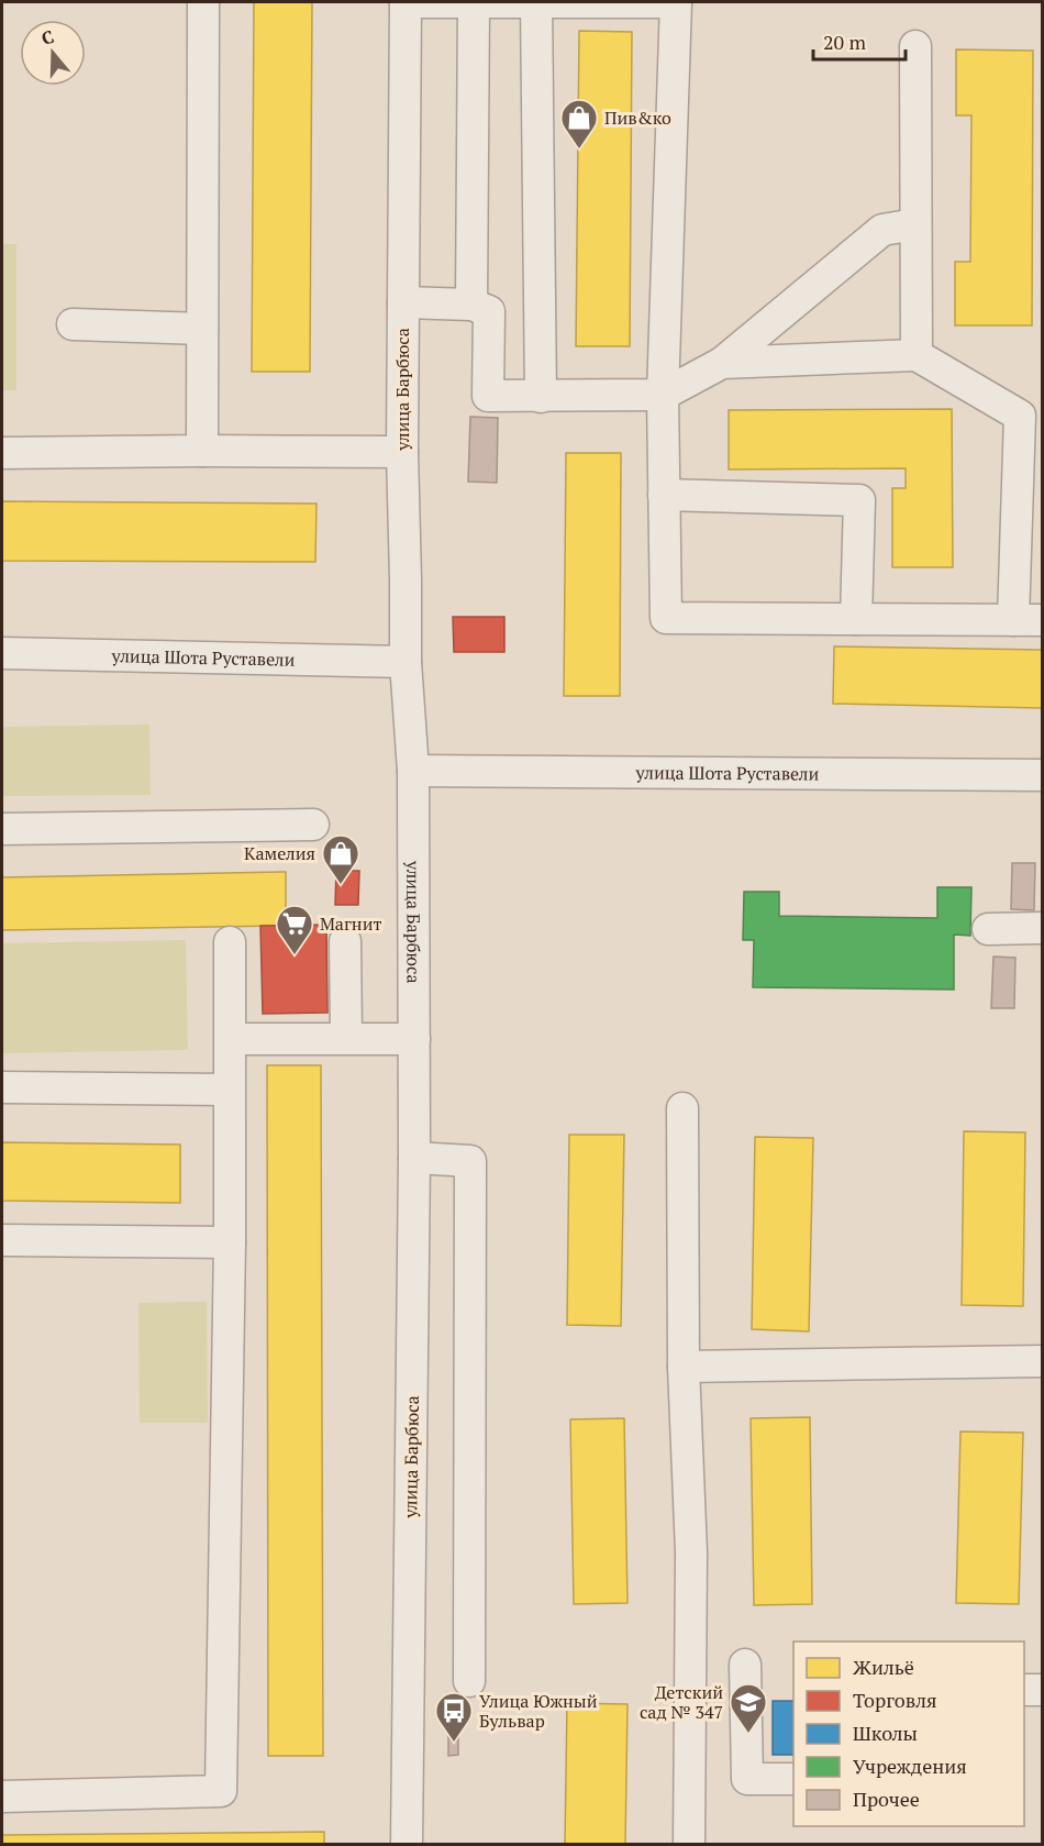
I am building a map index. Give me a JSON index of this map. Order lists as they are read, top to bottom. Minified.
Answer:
{"streets":{"street":["улица Барбюса","улица Шота Руставели"]},"crossings":[["улица Барбюса","улица Шота Руставели"]],"places":{"shop":["Пив&ко","Камелия"],"supermarket":["Магнит"],"school or university":["Детский сад № 347"],"bus stop":["Улица Южный Бульвар"]},"legend":["Жильё","Торговля","Школы","Учреждения","Прочее"],"scale_bar":"20 m","north":"top"}
